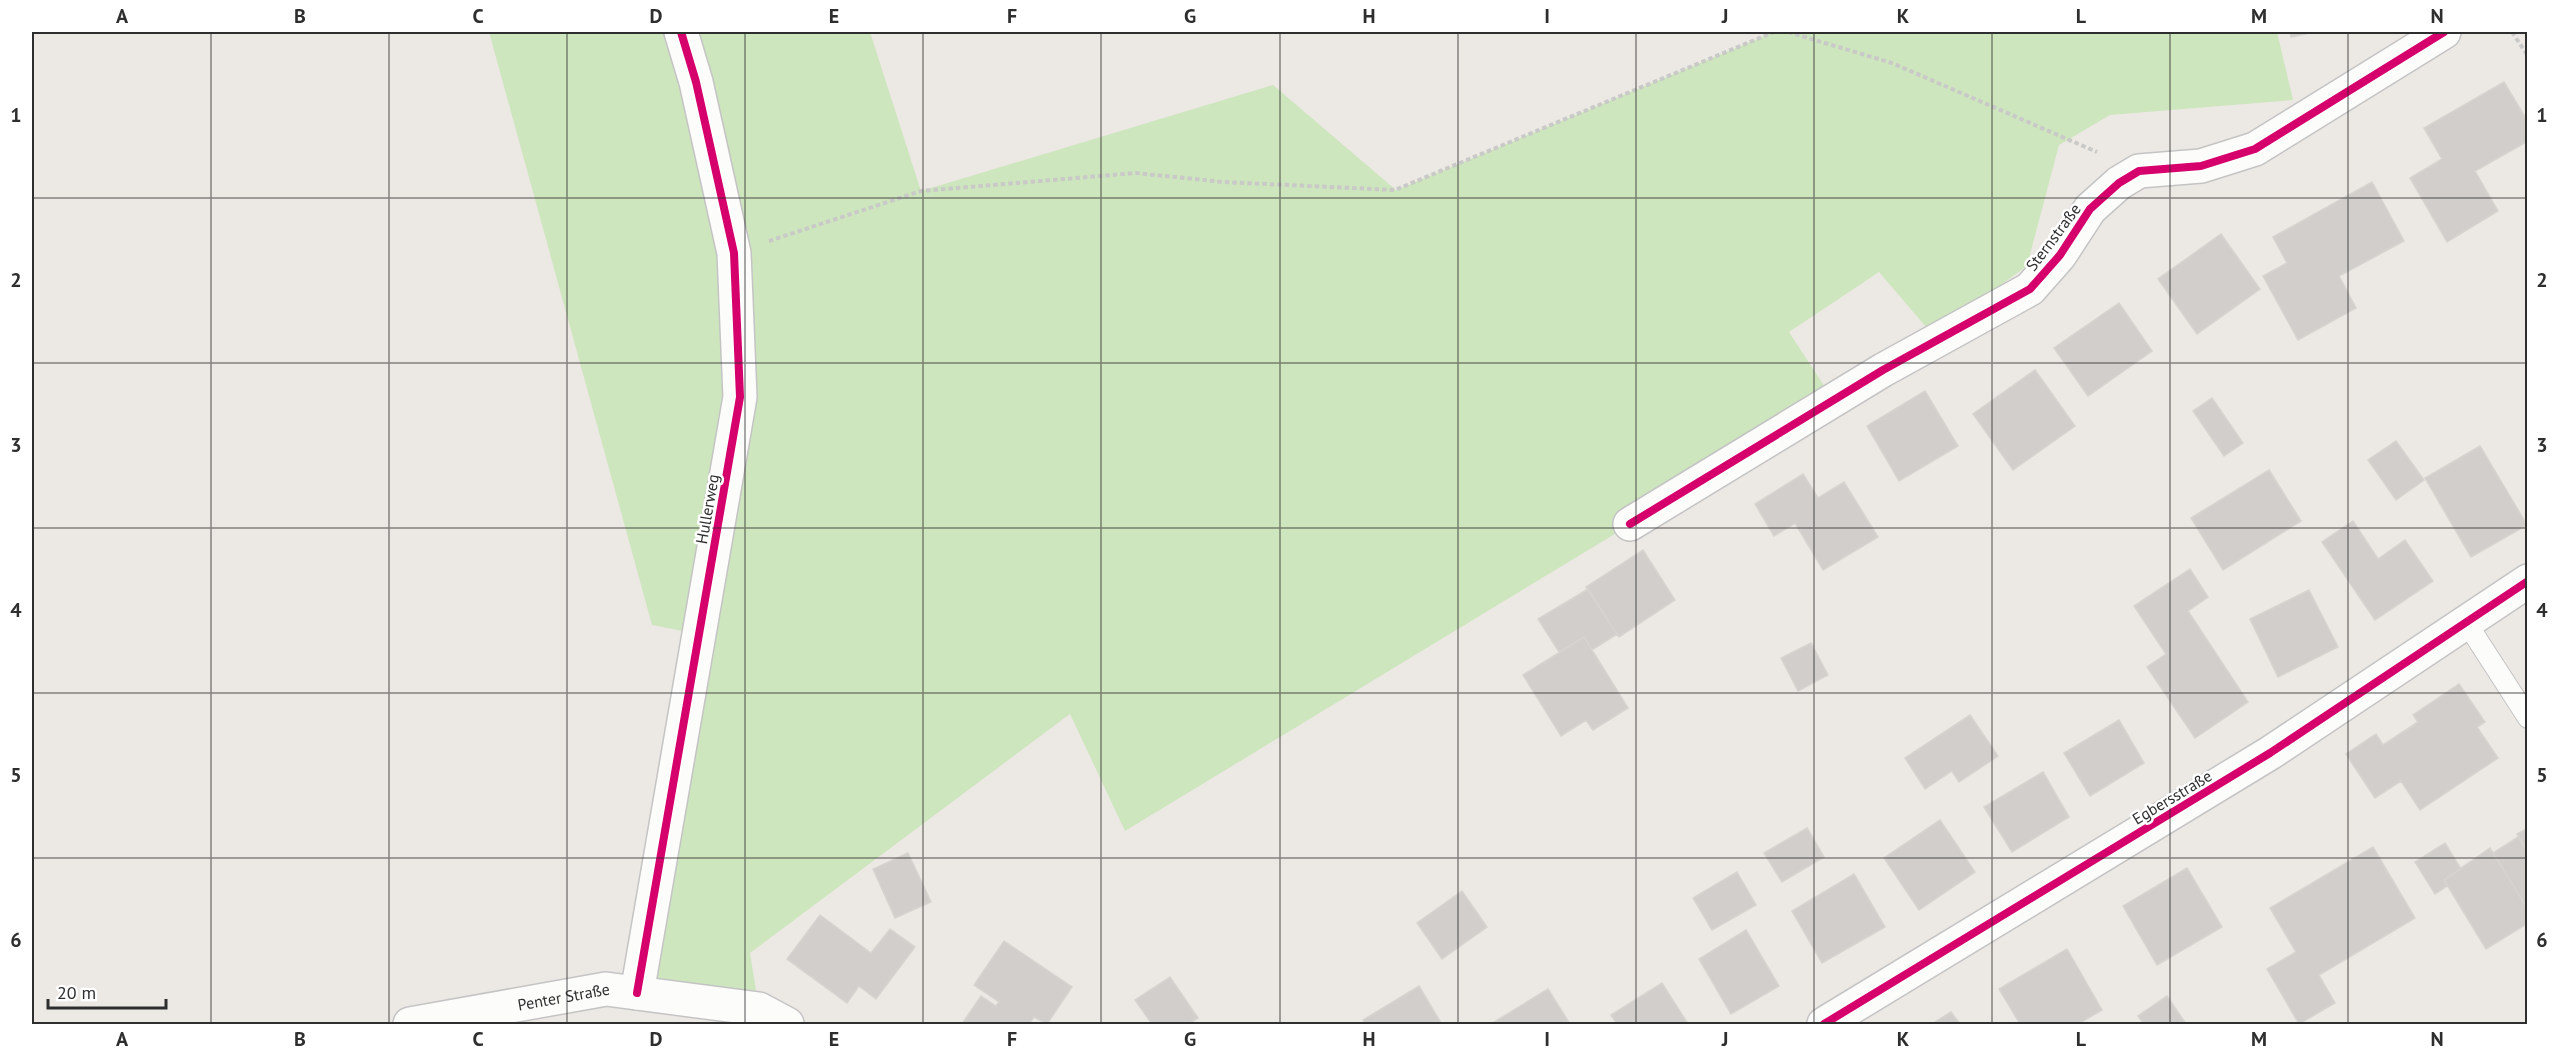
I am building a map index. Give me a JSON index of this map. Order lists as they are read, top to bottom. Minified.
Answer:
{"streets":{"street":["Sternstraße","Hullerweg","Egbersstraße","Penter Straße"]},"crossings":[["Hullerweg","Penter Straße"]],"scale_bar":"20 m","grid":{"columns":["A","B","C","D","E","F","G","H","I","J","K","L","M","N"],"rows":["1","2","3","4","5","6"]}}
